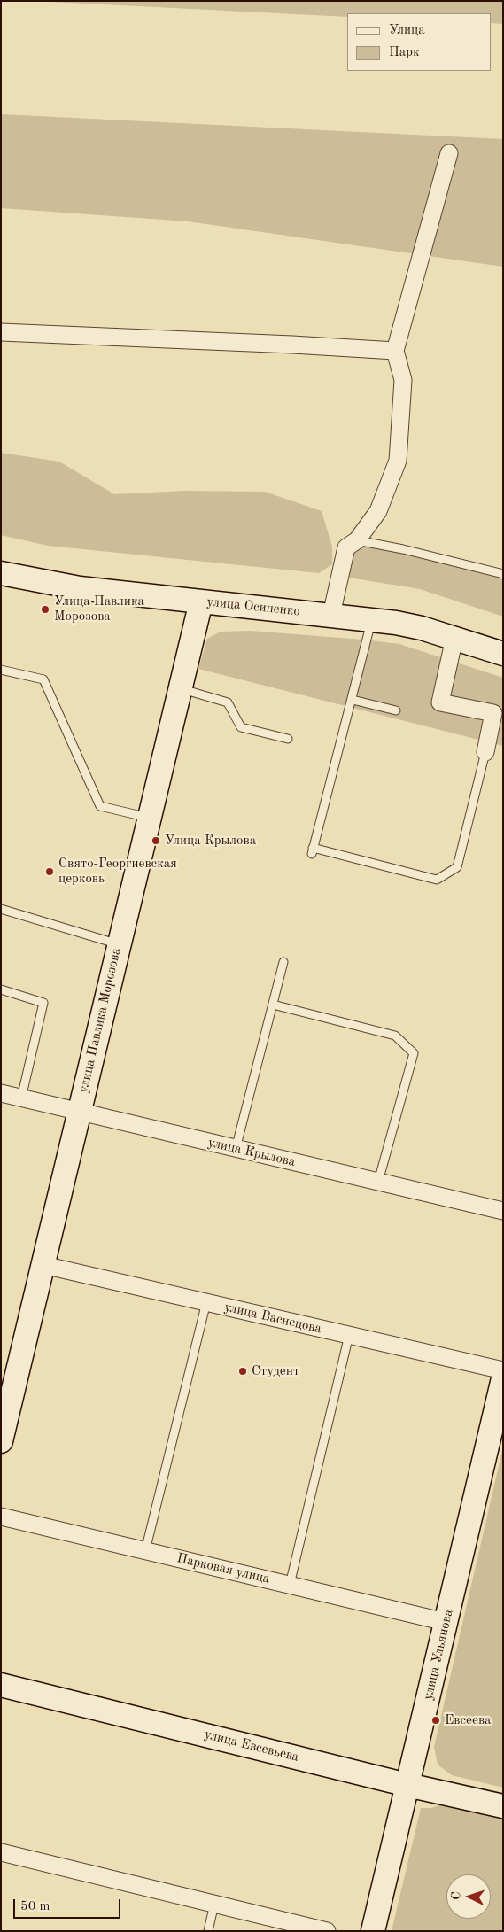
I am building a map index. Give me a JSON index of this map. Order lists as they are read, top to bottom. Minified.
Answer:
{"streets":{"street":["улица Осипенко","улица Павлика Морозова","улица Крылова","улица Васнецова","Парковая улица","улица Ульянова","улица Евсевьева"]},"crossings":[["улица Осипенко","улица Павлика Морозова"],["улица Павлика Морозова","улица Крылова"],["улица Павлика Морозова","улица Васнецова"],["Парковая улица","улица Ульянова"],["улица Ульянова","улица Евсевьева"]],"places":["Улица Павлика Морозова","Улица Крылова","Свято-Георгиевская церковь","Студент","Евсеева"],"legend":["Улица","Парк"],"scale_bar":"50 m","north":"left"}
